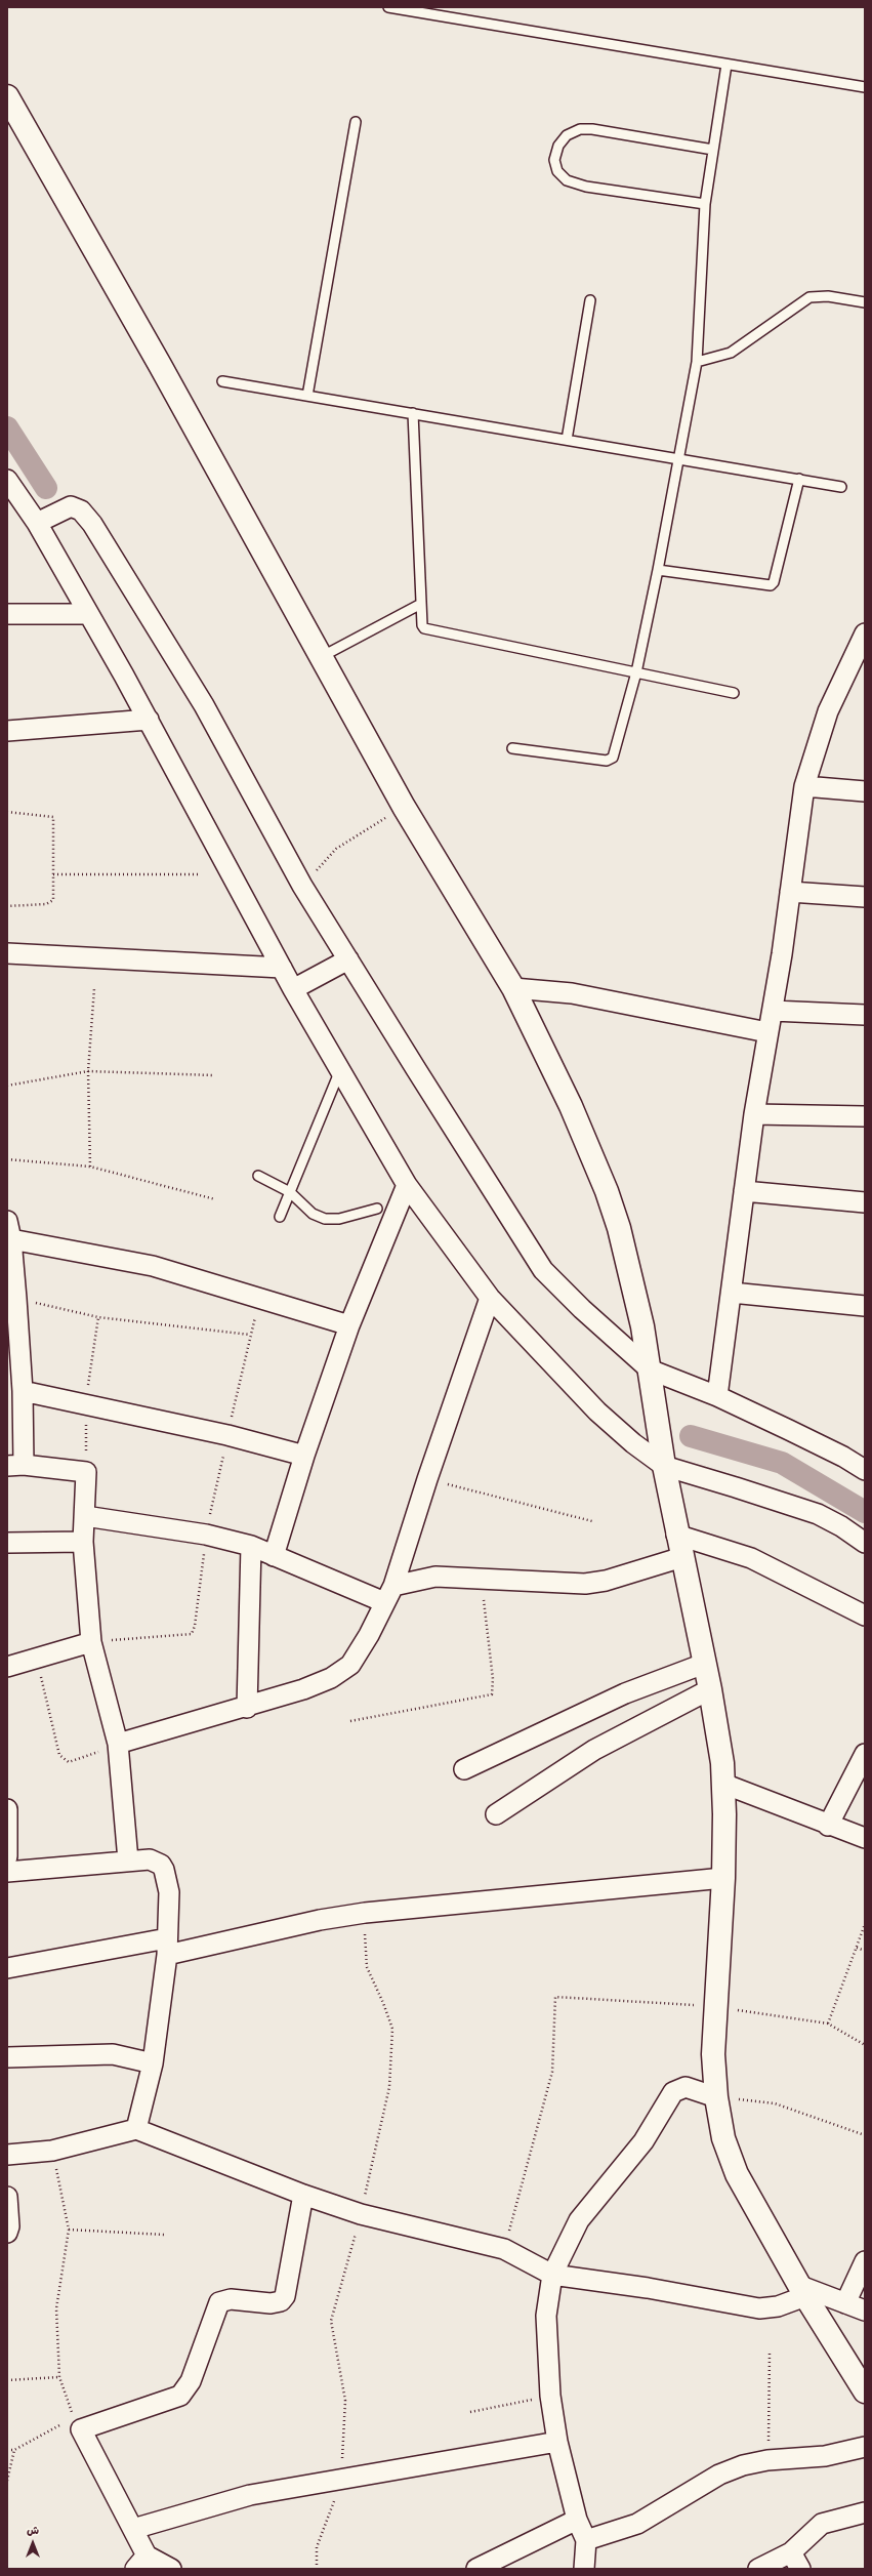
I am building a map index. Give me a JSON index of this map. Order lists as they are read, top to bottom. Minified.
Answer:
{"north":"top"}
